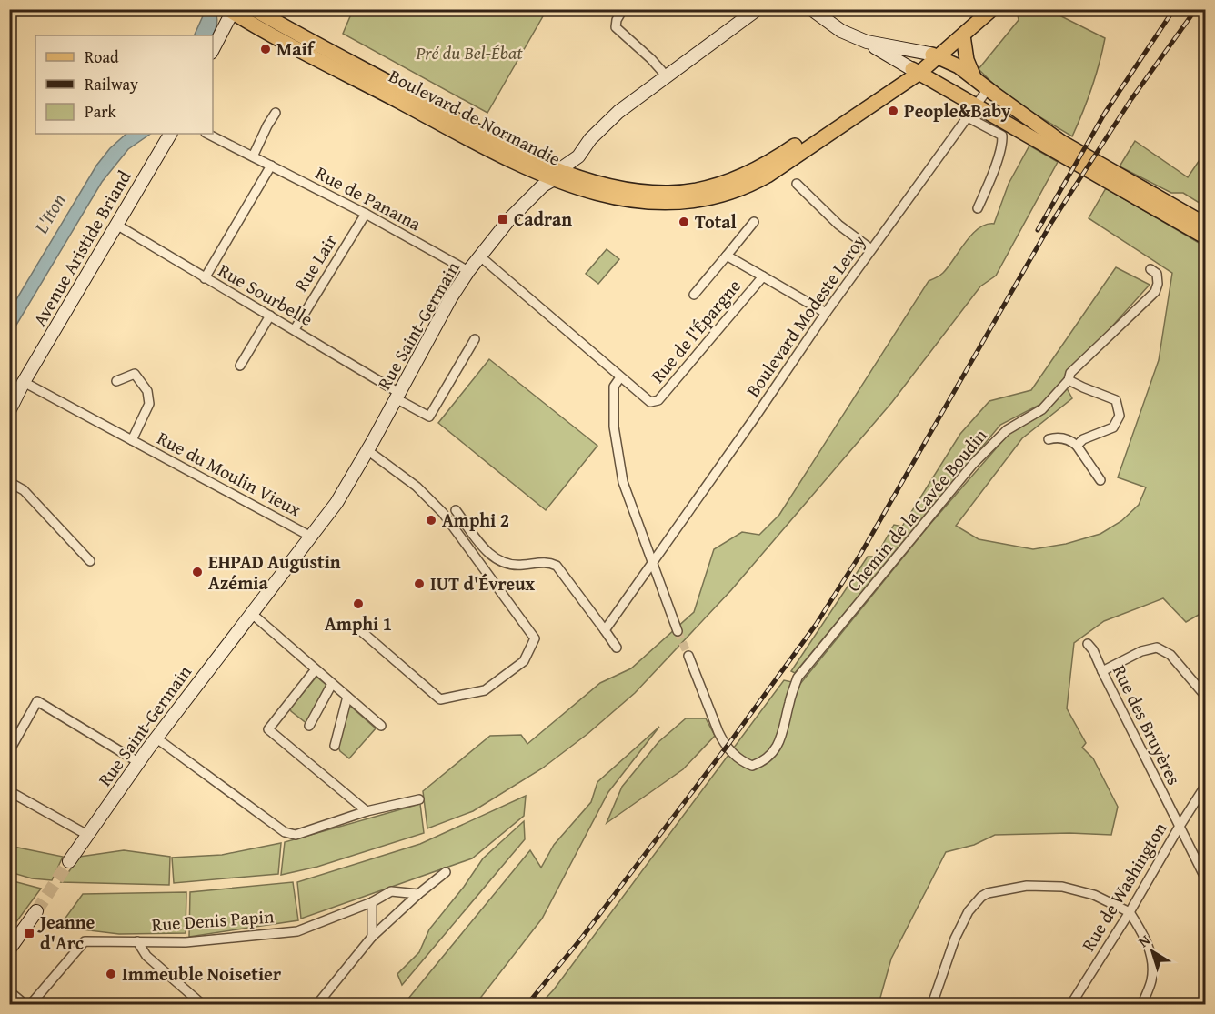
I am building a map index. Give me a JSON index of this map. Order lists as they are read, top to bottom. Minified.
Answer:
{"streets":{"main road":["Boulevard de Normandie"],"street":["Rue de Panama","Avenue Aristide Briand","Rue Lair","Rue Sourbelle","Boulevard Modeste Leroy","Rue Saint-Germain","Rue de l'Épargne","Rue du Moulin Vieux","Chemin de la Cavée Boudin","Rue des Bruyères","Rue de Washington","Rue Denis Papin"]},"crossings":[["Boulevard de Normandie","Rue Saint-Germain"],["Rue de Panama","Rue Lair"],["Rue de Panama","Rue Saint-Germain"],["Avenue Aristide Briand","Rue Sourbelle"],["Avenue Aristide Briand","Rue du Moulin Vieux"],["Rue Lair","Rue Sourbelle"],["Rue Sourbelle","Rue Saint-Germain"],["Boulevard Modeste Leroy","Rue de l'Épargne"],["Rue Saint-Germain","Rue du Moulin Vieux"],["Rue des Bruyères","Rue de Washington"]],"water":["L'Iton"],"parks":["Pré du Bel-Ébat"],"places":{"other":["Maif","People&Baby","Total","Amphi 2","EHPAD Augustin Azémia","IUT d'Évreux","Amphi 1","Immeuble Noisetier"],"transit":["Cadran","Jeanne d'Arc"]},"legend":["Road","Railway","Park"],"north":"top left"}
